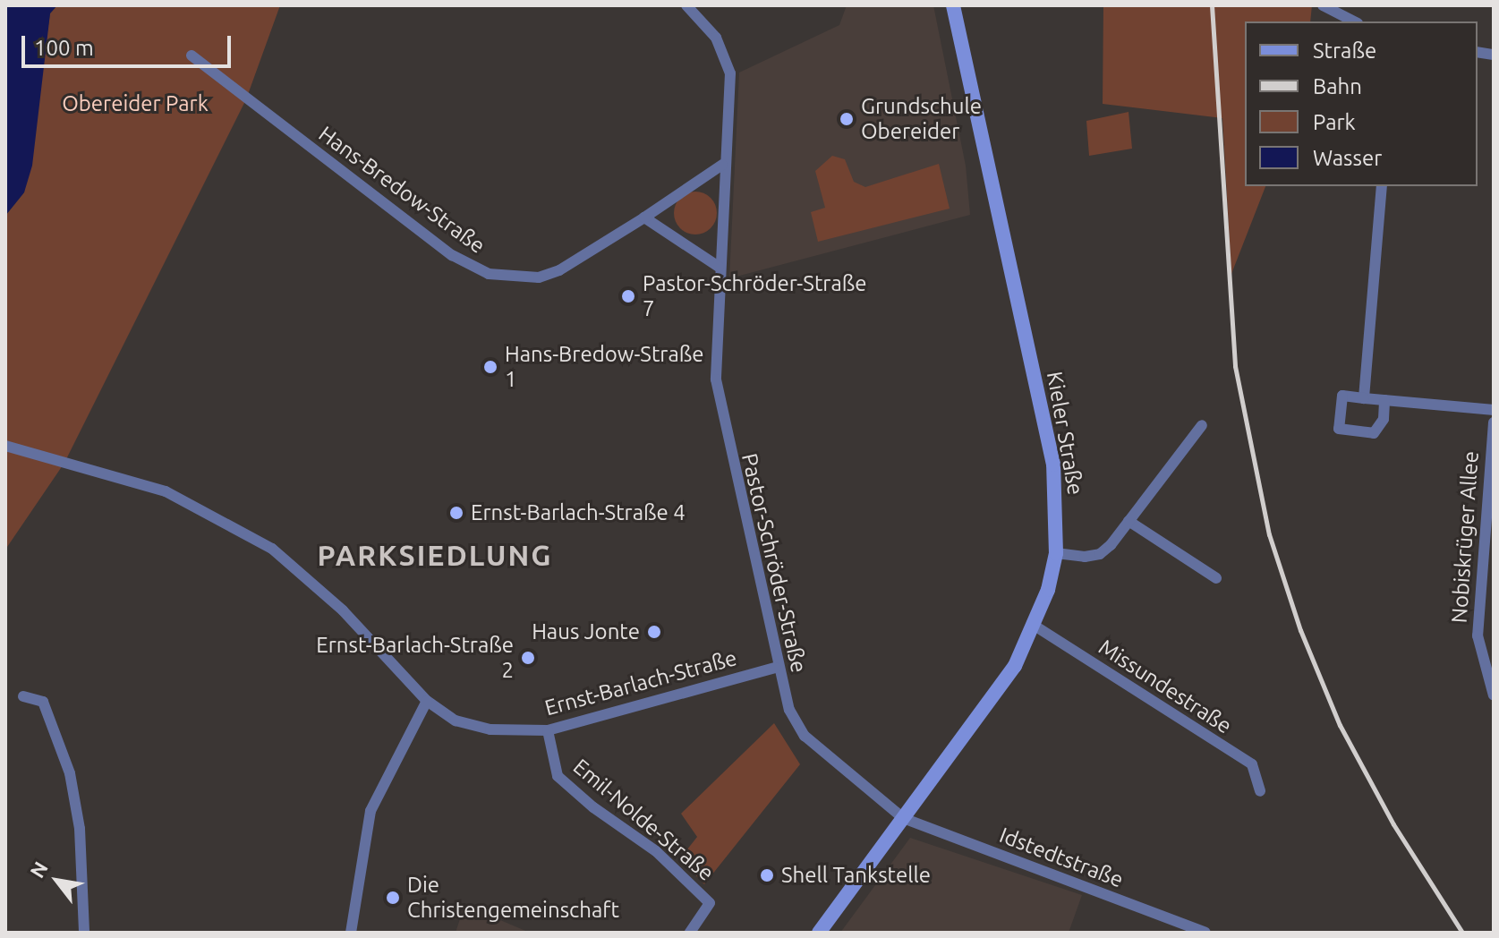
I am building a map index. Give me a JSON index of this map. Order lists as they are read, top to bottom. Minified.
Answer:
{"streets":{"main road":["Kieler Straße"],"street":["Hans-Bredow-Straße","Nobiskrüger Allee","Pastor-Schröder-Straße","Ernst-Barlach-Straße","Missundestraße","Emil-Nolde-Straße","Idstedtstraße"]},"crossings":[["Kieler Straße","Pastor-Schröder-Straße"],["Kieler Straße","Missundestraße"],["Kieler Straße","Idstedtstraße"],["Pastor-Schröder-Straße","Ernst-Barlach-Straße"],["Pastor-Schröder-Straße","Idstedtstraße"],["Ernst-Barlach-Straße","Emil-Nolde-Straße"]],"districts":["PARKSIEDLUNG"],"parks":["Obereider Park"],"places":["Grundschule Obereider","Pastor-Schröder-Straße 7","Hans-Bredow-Straße 1","Ernst-Barlach-Straße 4","Haus Jonte","Ernst-Barlach-Straße 2","Shell Tankstelle","Die Christengemeinschaft"],"legend":["Straße","Bahn","Park","Wasser"],"scale_bar":"100 m","north":"top left"}
